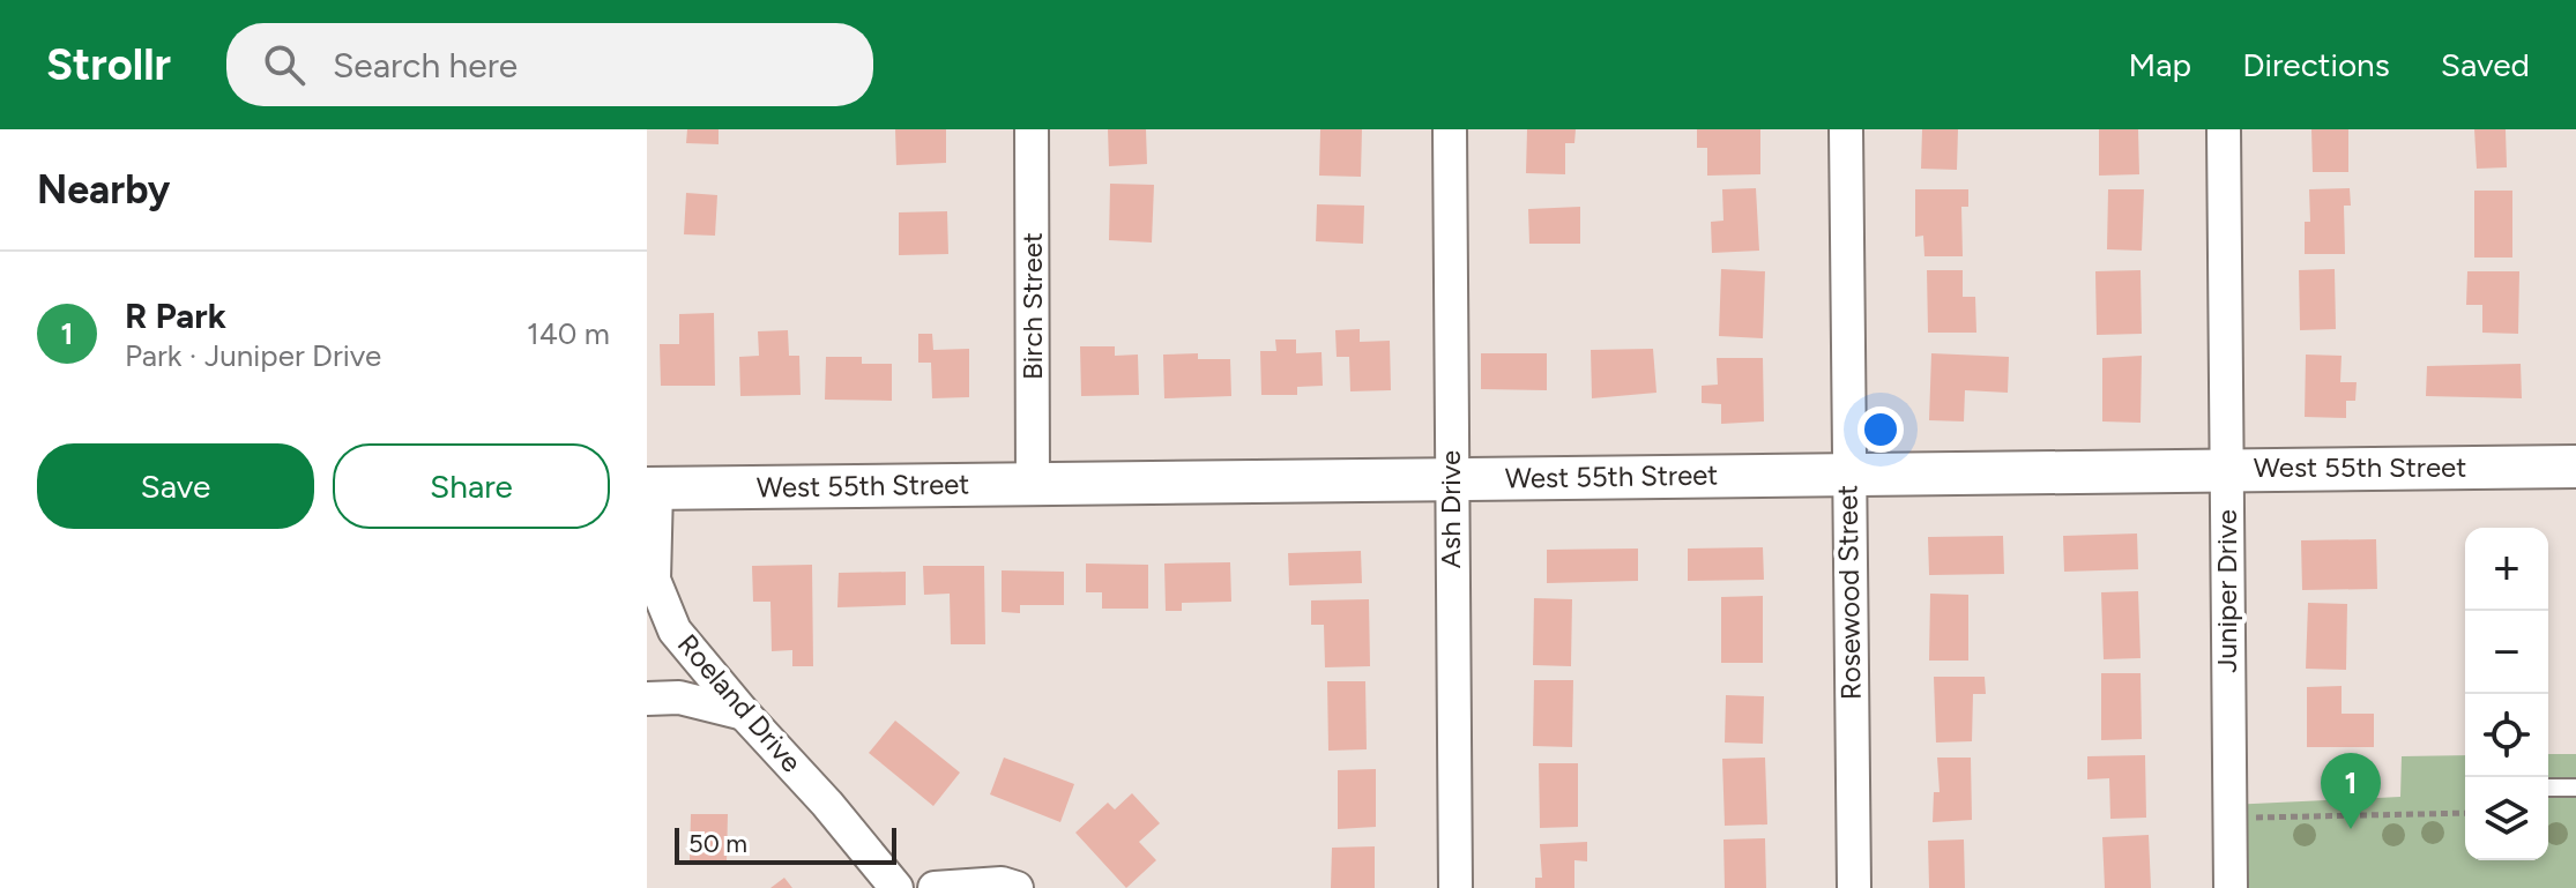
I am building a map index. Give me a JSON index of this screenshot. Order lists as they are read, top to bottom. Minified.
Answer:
{"streets":{"street":["Birch Street","West 55th Street","Ash Drive","Juniper Drive","Rosewood Street","Roeland Drive"]},"crossings":[["Birch Street","West 55th Street"],["West 55th Street","Ash Drive"],["West 55th Street","Juniper Drive"],["West 55th Street","Rosewood Street"],["West 55th Street","Roeland Drive"]],"scale_bar":"50 m","page":{"header":"Strollr","search":"Search here","nav":["Map","Directions","Saved"],"heading":"Nearby","list":[{"mark":"1","name":"R Park","note":"Park · Juniper Drive","value":"140 m"}],"buttons":["Save","Share"],"map_buttons":["+","−"],"pins":"1","scale":"50 m"}}
